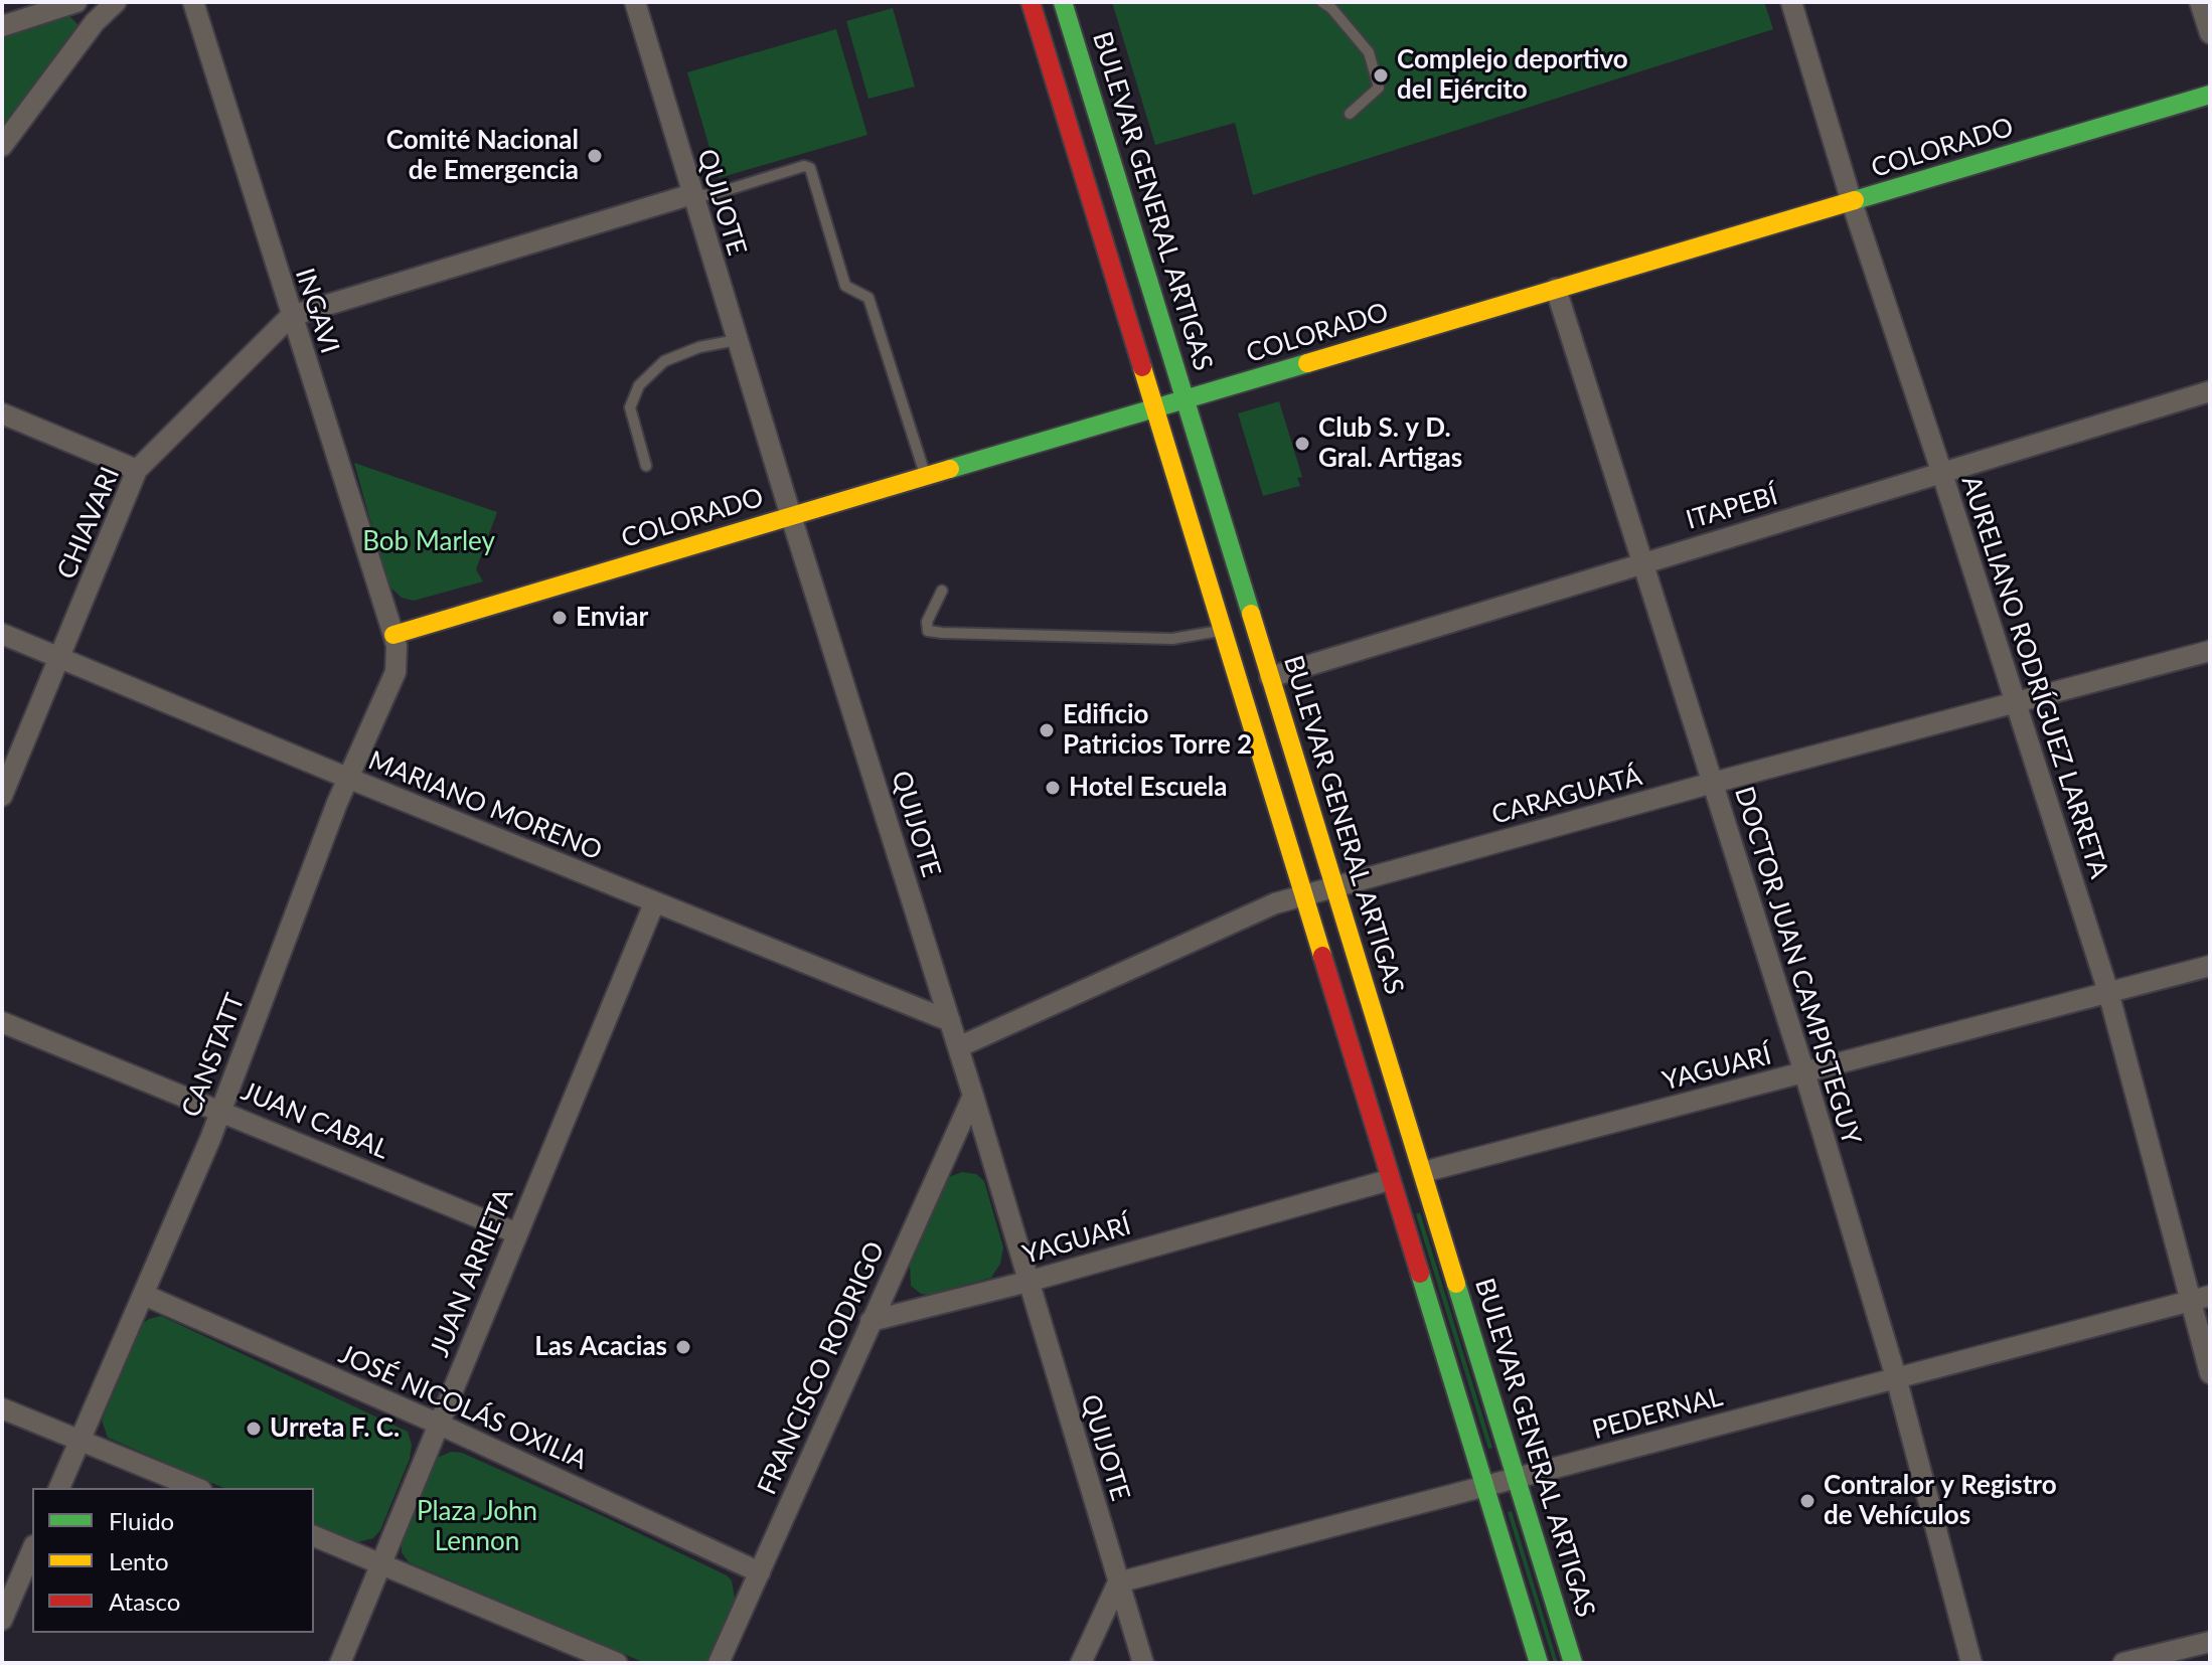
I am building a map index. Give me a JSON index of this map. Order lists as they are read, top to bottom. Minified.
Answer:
{"streets":{"main road":["COLORADO","BULEVAR GENERAL ARTIGAS"],"street":["QUIJOTE","INGAVI","ITAPEBÍ","CHIAVARI","AURELIANO RODRÍGUEZ LARRETA","CARAGUATÁ","MARIANO MORENO","DOCTOR JUAN CAMPISTEGUY","CANSTATT","YAGUARÍ","JUAN CABAL","JUAN ARRIETA","FRANCISCO RODRIGO","JOSÉ NICOLÁS OXILIA","PEDERNAL"]},"crossings":[["COLORADO","BULEVAR GENERAL ARTIGAS"],["COLORADO","QUIJOTE"],["COLORADO","INGAVI"],["COLORADO","AURELIANO RODRÍGUEZ LARRETA"],["COLORADO","DOCTOR JUAN CAMPISTEGUY"],["COLORADO","CANSTATT"],["BULEVAR GENERAL ARTIGAS","ITAPEBÍ"],["BULEVAR GENERAL ARTIGAS","CARAGUATÁ"],["BULEVAR GENERAL ARTIGAS","YAGUARÍ"],["BULEVAR GENERAL ARTIGAS","PEDERNAL"],["QUIJOTE","CARAGUATÁ"],["QUIJOTE","MARIANO MORENO"],["QUIJOTE","YAGUARÍ"],["QUIJOTE","FRANCISCO RODRIGO"],["QUIJOTE","PEDERNAL"],["INGAVI","CHIAVARI"],["INGAVI","CANSTATT"],["ITAPEBÍ","AURELIANO RODRÍGUEZ LARRETA"],["ITAPEBÍ","DOCTOR JUAN CAMPISTEGUY"],["CHIAVARI","MARIANO MORENO"],["AURELIANO RODRÍGUEZ LARRETA","CARAGUATÁ"],["AURELIANO RODRÍGUEZ LARRETA","YAGUARÍ"],["AURELIANO RODRÍGUEZ LARRETA","PEDERNAL"],["CARAGUATÁ","DOCTOR JUAN CAMPISTEGUY"],["MARIANO MORENO","CANSTATT"],["MARIANO MORENO","JUAN ARRIETA"],["DOCTOR JUAN CAMPISTEGUY","YAGUARÍ"],["DOCTOR JUAN CAMPISTEGUY","PEDERNAL"],["CANSTATT","JUAN CABAL"],["CANSTATT","JOSÉ NICOLÁS OXILIA"],["YAGUARÍ","FRANCISCO RODRIGO"],["JUAN CABAL","JUAN ARRIETA"],["JUAN ARRIETA","JOSÉ NICOLÁS OXILIA"],["FRANCISCO RODRIGO","JOSÉ NICOLÁS OXILIA"]],"parks":["Bob Marley","Plaza John Lennon"],"places":["Complejo deportivo del Ejército","Comité Nacional de Emergencia","Club S. y D. Gral. Artigas","Enviar","Edificio Patricios Torre 2","Hotel Escuela","Las Acacias","Urreta F. C.","Contralor y Registro de Vehículos"],"legend":["Fluido","Lento","Atasco"]}
